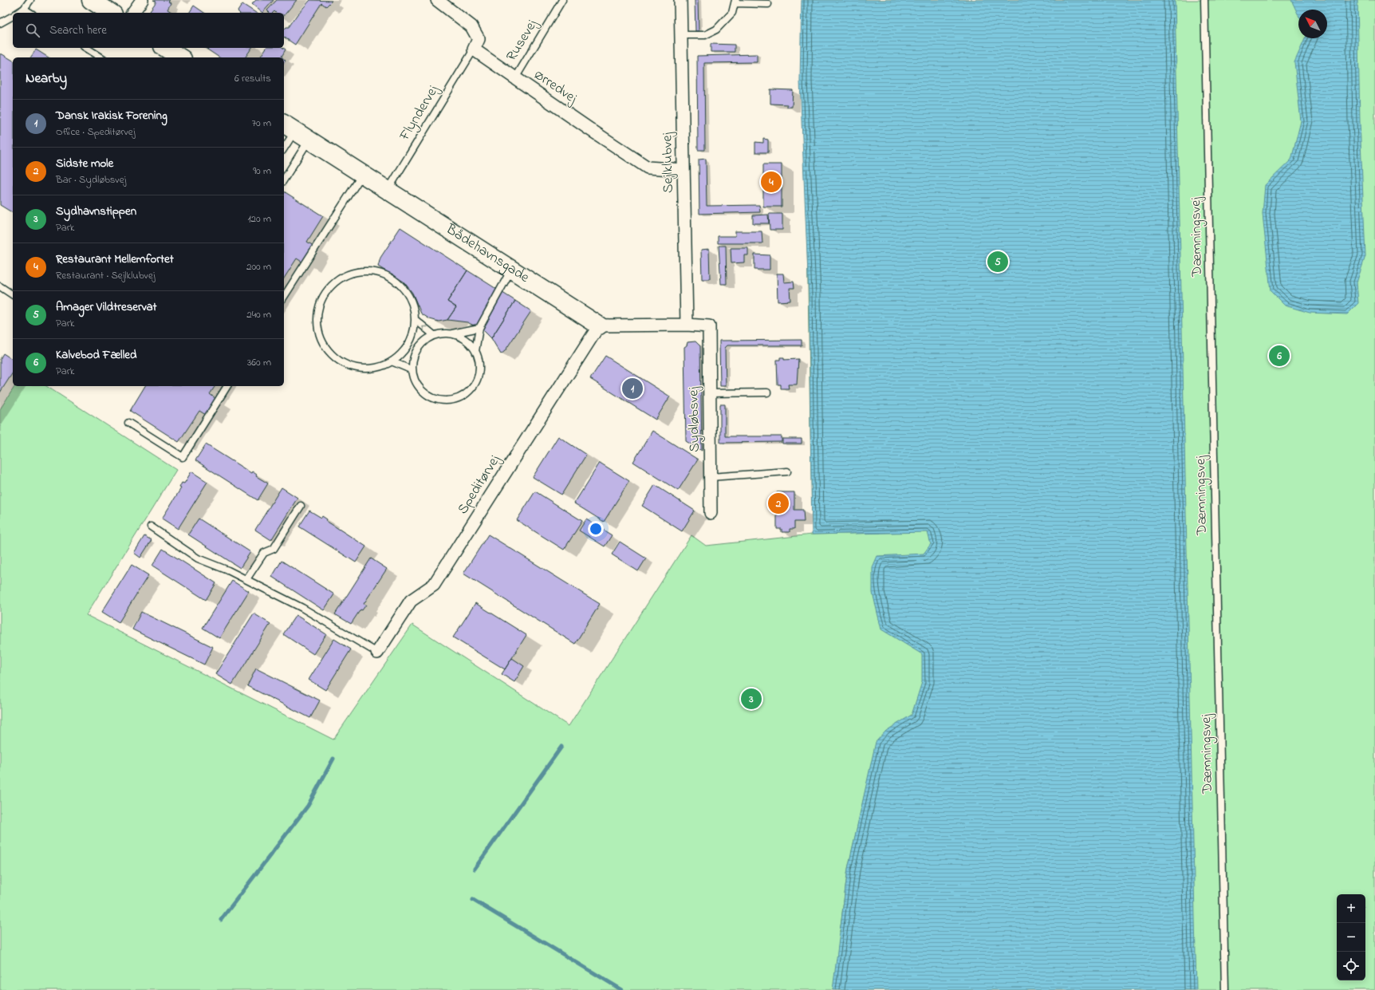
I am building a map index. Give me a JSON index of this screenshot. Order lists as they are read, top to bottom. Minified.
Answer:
{"streets":{"street":["Ørredvej","Sejlklubvej","Bådehavnsgade","Sydløbsvej","Speditørvej"],"lane":["Rusevej","Flyndervej","Dæmningsvej"]},"crossings":[["Rusevej","Ørredvej"],["Ørredvej","Flyndervej"],["Ørredvej","Sejlklubvej"],["Flyndervej","Bådehavnsgade"],["Sejlklubvej","Sydløbsvej"],["Bådehavnsgade","Speditørvej"]],"north":"top left","page":{"search":"Search here","heading":["Nearby","6 results"],"list":[{"mark":"1","name":"Dansk Irakisk Forening","note":"Office · Speditørvej","value":"70 m"},{"mark":"2","name":"Sidste mole","note":"Bar · Sydløbsvej","value":"90 m"},{"mark":"3","name":"Sydhavnstippen","note":"Park","value":"120 m"},{"mark":"4","name":"Restaurant Mellemfortet","note":"Restaurant · Sejlklubvej","value":"200 m"},{"mark":"5","name":"Amager Vildtreservat","note":"Park","value":"240 m"},{"mark":"6","name":"Kalvebod Fælled","note":"Park","value":"360 m"}],"pins":["4","5","6","1","2","3"],"map_buttons":["+","−"]}}
